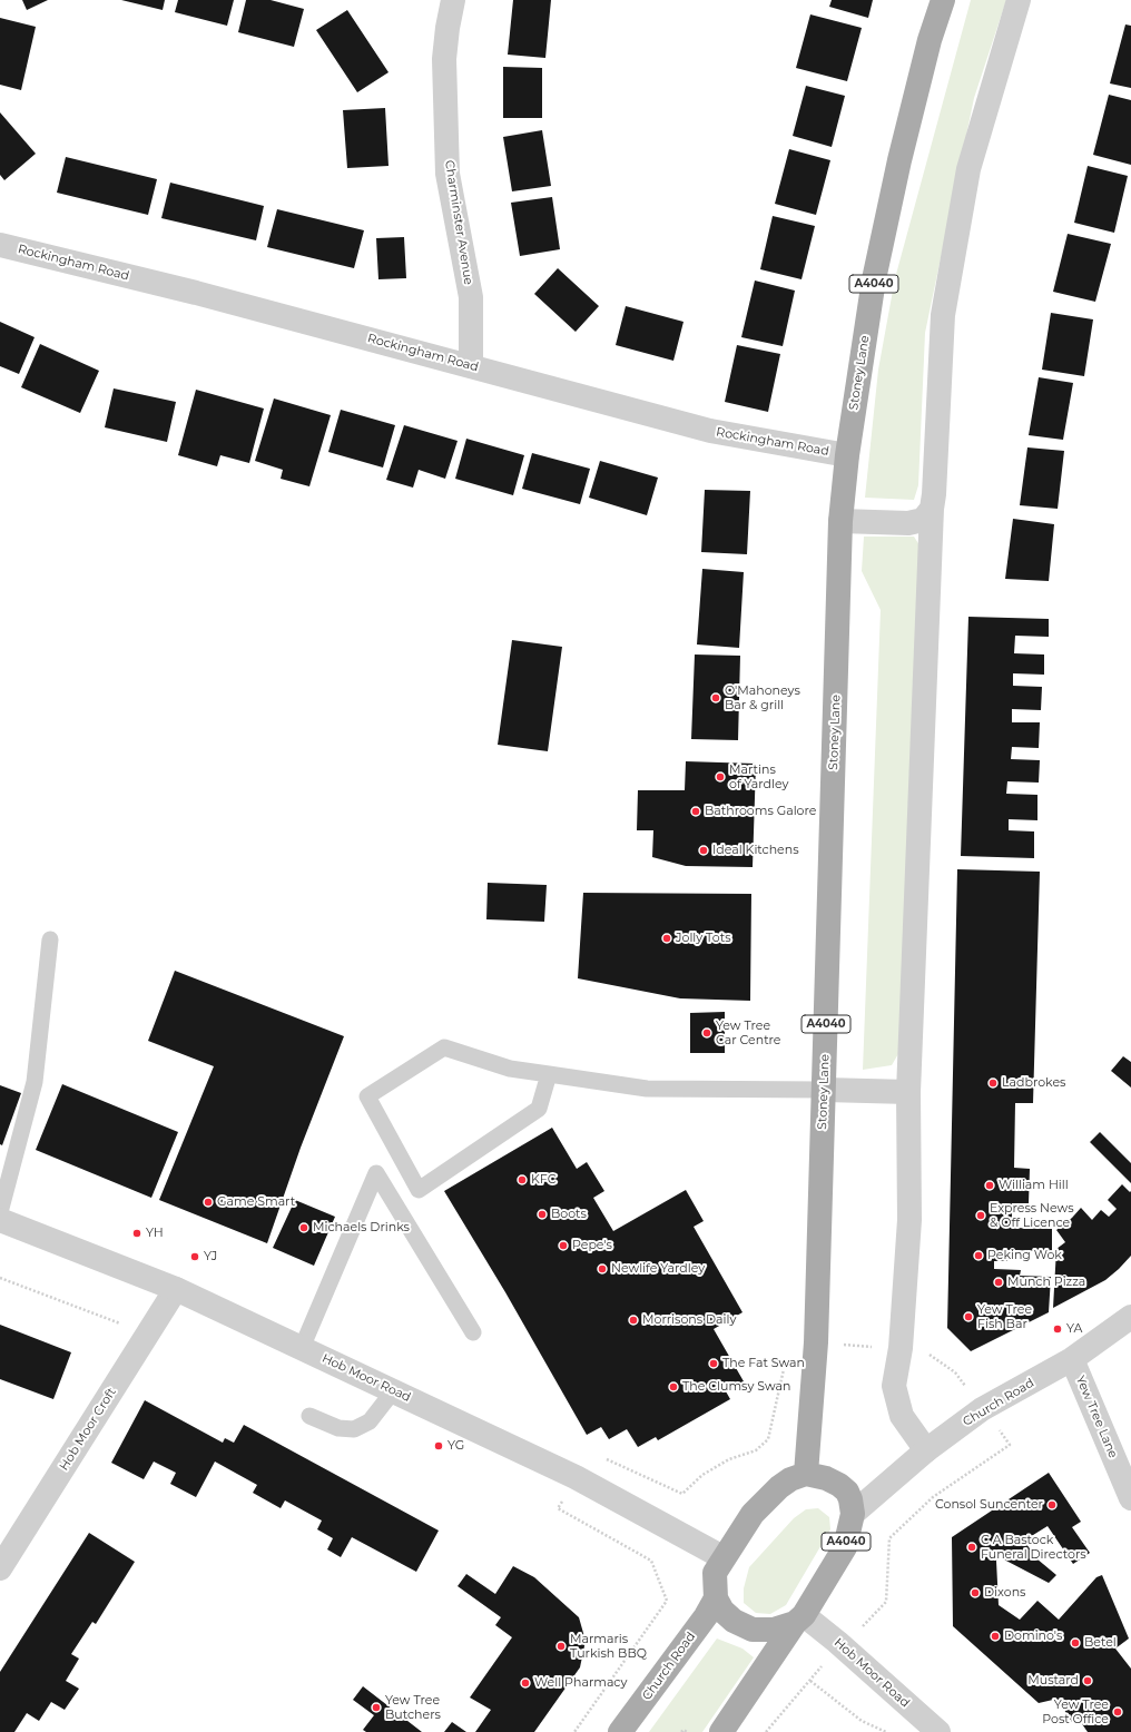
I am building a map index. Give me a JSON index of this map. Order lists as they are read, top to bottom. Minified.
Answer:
{"streets":{"main road":["A4040","Stoney Lane","Church Road"],"street":["Charminster Avenue","Rockingham Road","Hob Moor Road","Yew Tree Lane","Hob Moor Croft"]},"crossings":[["Charminster Avenue","Rockingham Road"],["Rockingham Road","Stoney Lane"],["A4040","Stoney Lane"],["A4040","Hob Moor Road"],["A4040","Church Road"],["Stoney Lane","Hob Moor Road"],["Stoney Lane","Church Road"],["Hob Moor Road","Church Road"],["Hob Moor Road","Hob Moor Croft"],["Church Road","Yew Tree Lane"]],"places":["O'Mahoneys Bar & grill","Martins of Yardley","Bathrooms Galore","Ideal Kitchens","Jolly Tots","Yew Tree Car Centre","Ladbrokes","KFC","William Hill","Game Smart","Boots","Express News & Off Licence","Michaels Drinks","YH","Pepe's","Peking Wok","YJ","Newlife Yardley","Munch Pizza","Yew Tree Fish Bar","Morrisons Daily","YA","The Fat Swan","The Clumsy Swan","YG","Consol Suncenter","C A Bastock Funeral Directors","Dixons","Domino's","Betel","Marmaris Turkish BBQ","Mustard","Well Pharmacy","Yew Tree Butchers","Yew Tree Post Office"]}
